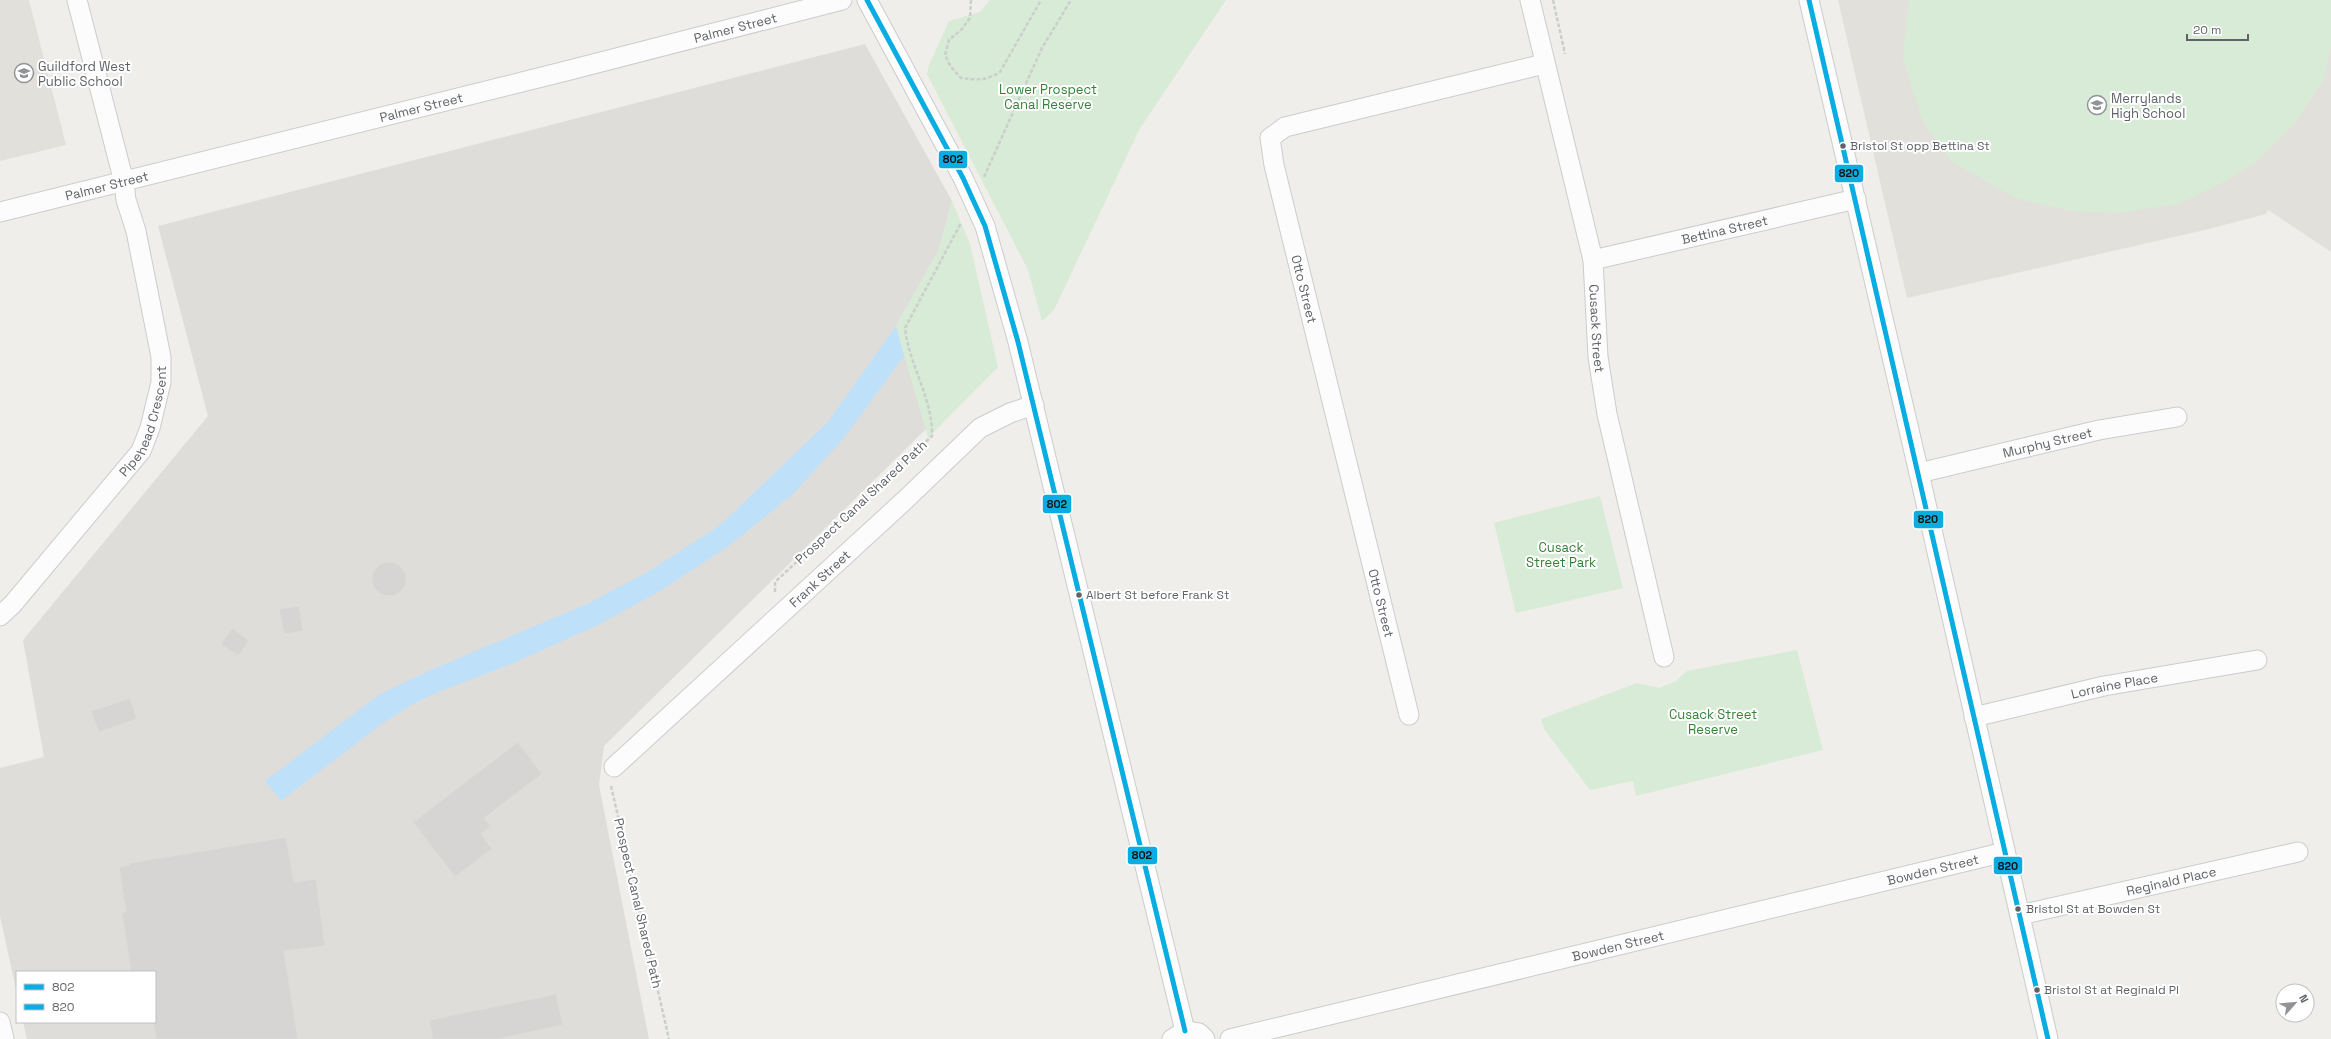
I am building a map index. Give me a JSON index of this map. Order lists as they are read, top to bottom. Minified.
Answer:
{"streets":{"street":["Palmer Street","Bettina Street","Otto Street","Cusack Street","Pipehead Crescent","Murphy Street","Frank Street","Lorraine Place","Bowden Street","Reginald Place"],"path":["Prospect Canal Shared Path"]},"crossings":[["Palmer Street","Pipehead Crescent"],["Bettina Street","Cusack Street"],["Otto Street","Cusack Street"],["Prospect Canal Shared Path","Frank Street"]],"parks":["Lower Prospect Canal Reserve","Cusack Street Park","Cusack Street Reserve"],"places":{"school or university":["Guildford West Public School","Merrylands High School"],"other":["Bristol St opp Bettina St","Albert St before Frank St","Bristol St at Bowden St","Bristol St at Reginald Pl"]},"lines":["transit line 802","transit line 820"],"legend":["802","820"],"scale_bar":"20 m","north":"top right"}
